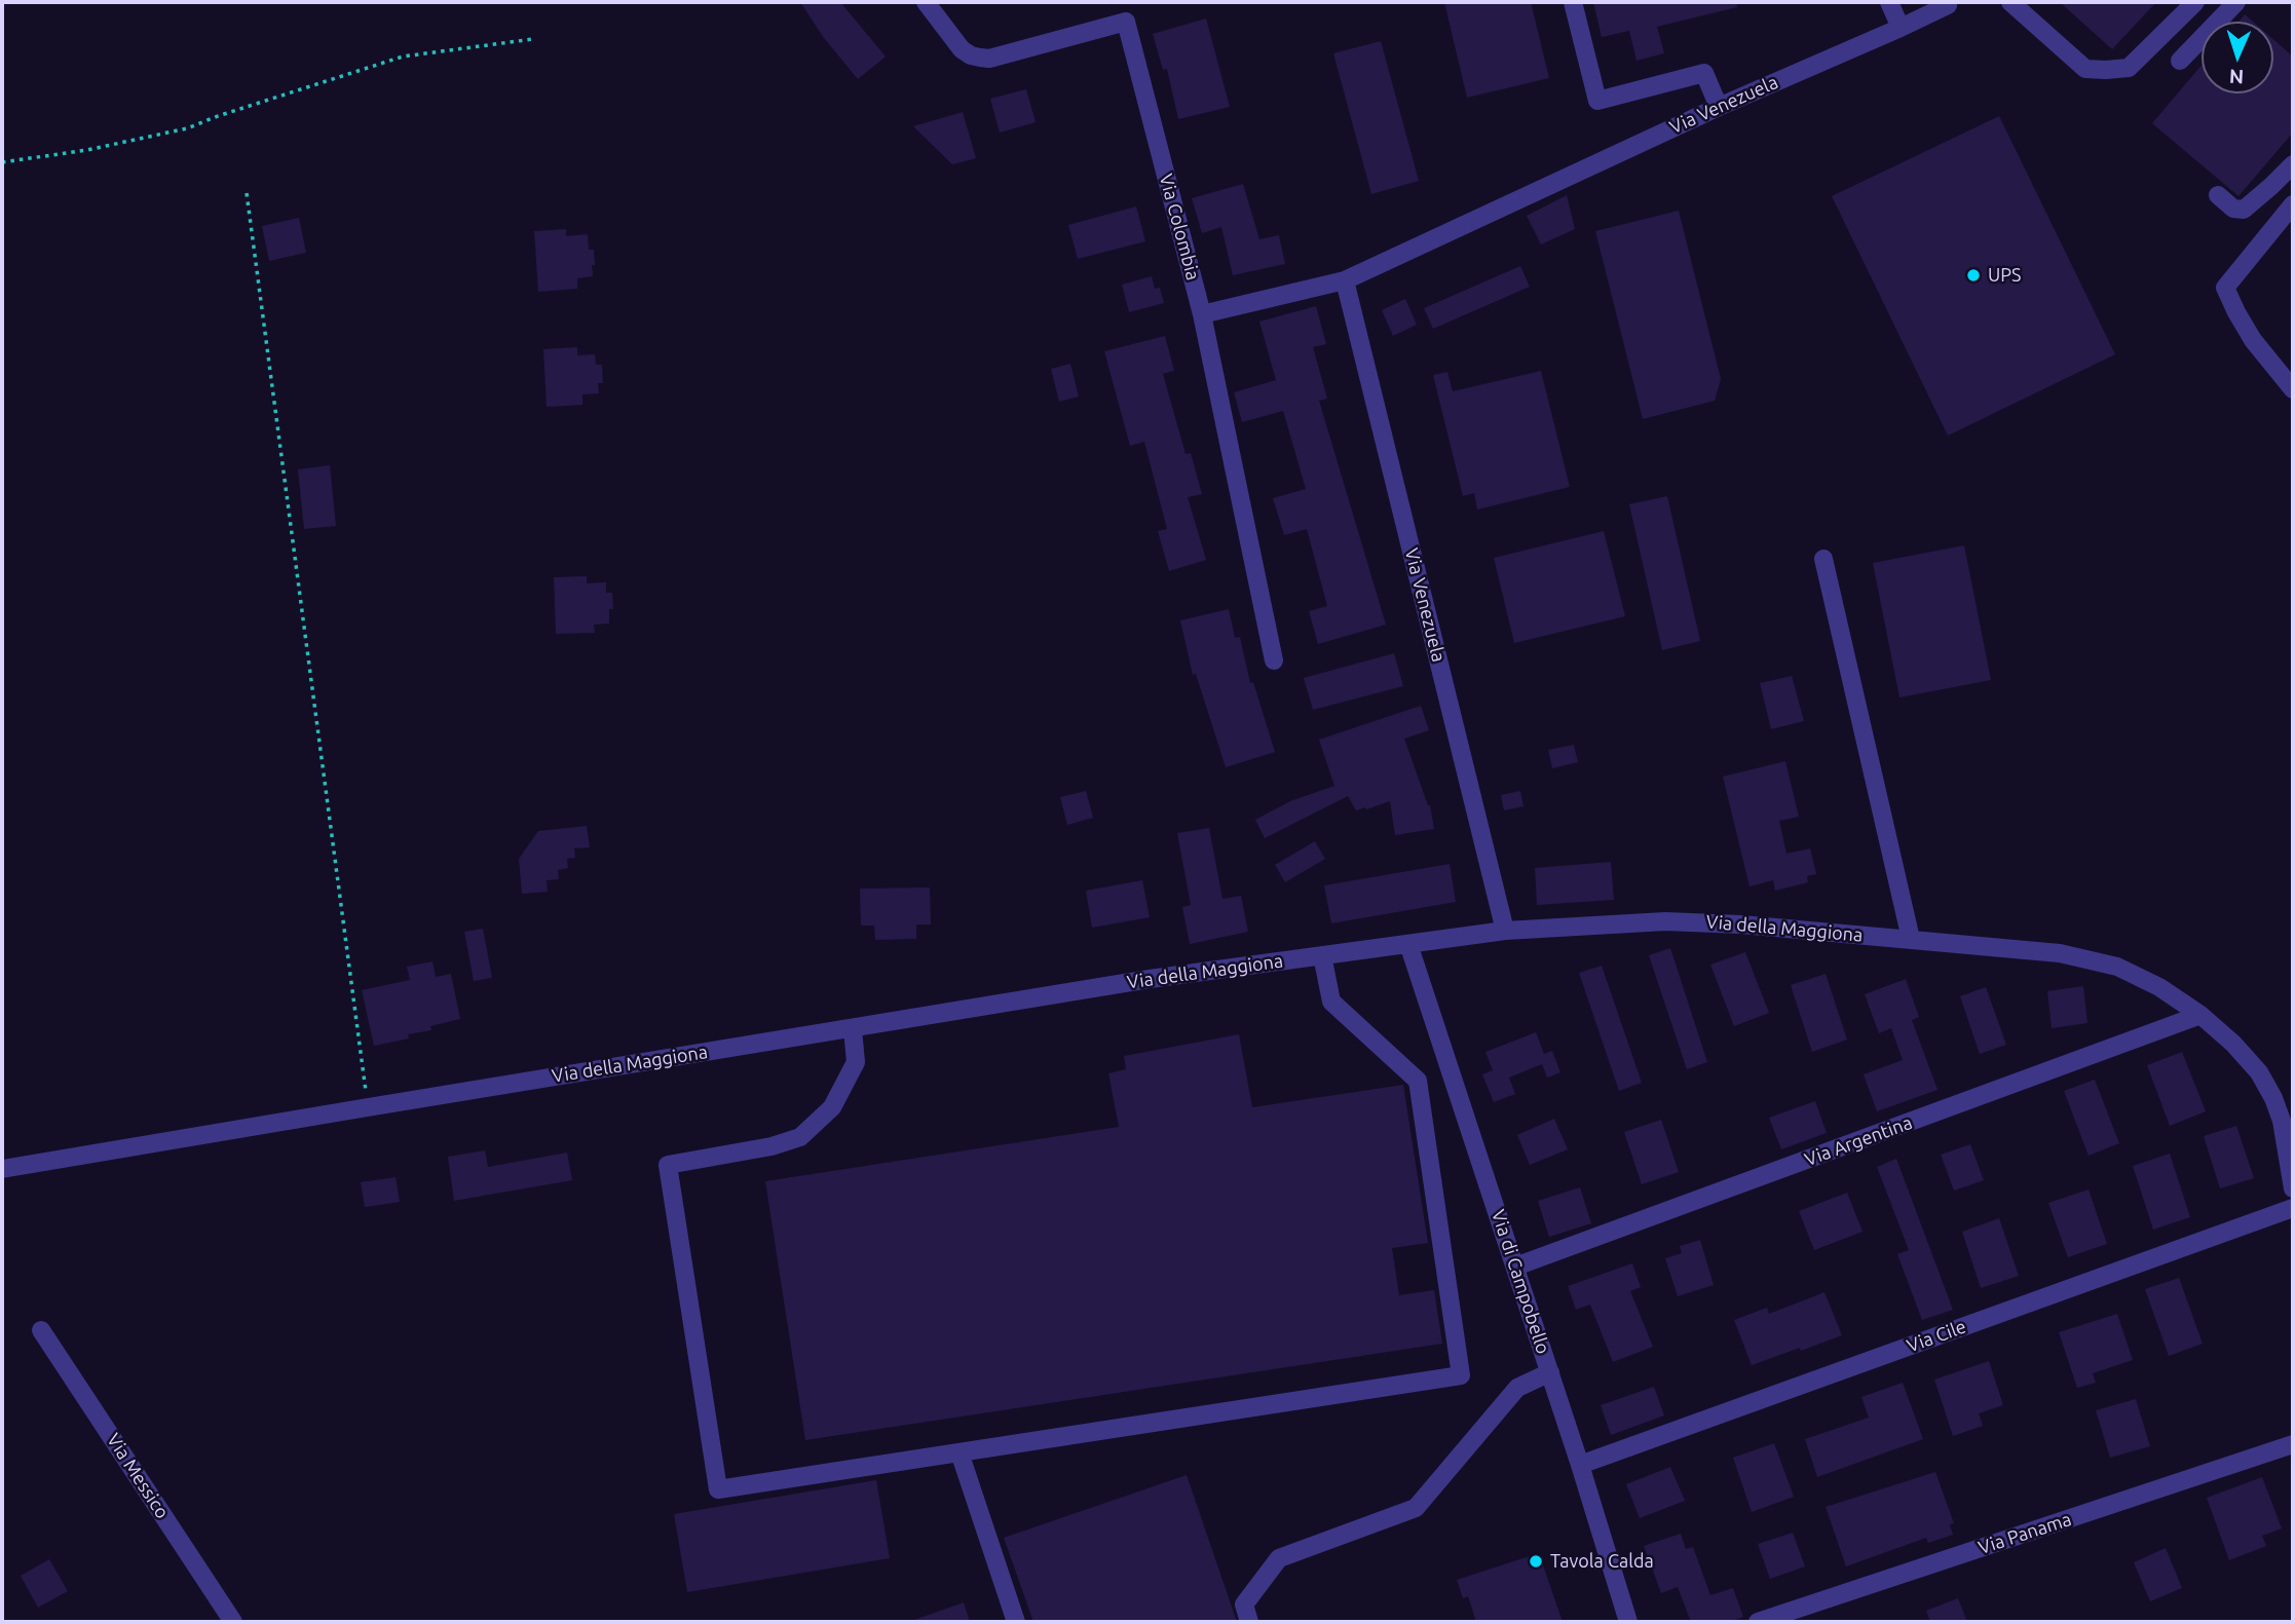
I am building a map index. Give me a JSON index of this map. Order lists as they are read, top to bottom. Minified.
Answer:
{"streets":{"street":["Via Venezuela","Via Colombia","Via della Maggiona","Via Argentina","Via di Campobello","Via Cile","Via Messico","Via Panama"]},"crossings":[["Via Venezuela","Via Colombia"],["Via Venezuela","Via della Maggiona"],["Via della Maggiona","Via Argentina"],["Via della Maggiona","Via di Campobello"],["Via Argentina","Via di Campobello"],["Via di Campobello","Via Cile"]],"places":["UPS","Tavola Calda"],"north":"bottom"}
